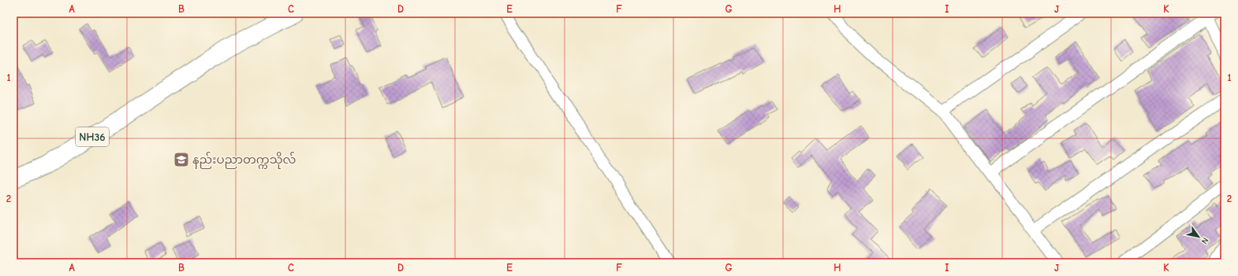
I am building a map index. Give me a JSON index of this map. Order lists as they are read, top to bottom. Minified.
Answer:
{"streets":{"highway":["NH36"]},"places":{"school or university":["နည်းပညာတက္ကသိုလ်"]},"north":"bottom right","grid":{"columns":["A","B","C","D","E","F","G","H","I","J","K"],"rows":["1","2"]}}
